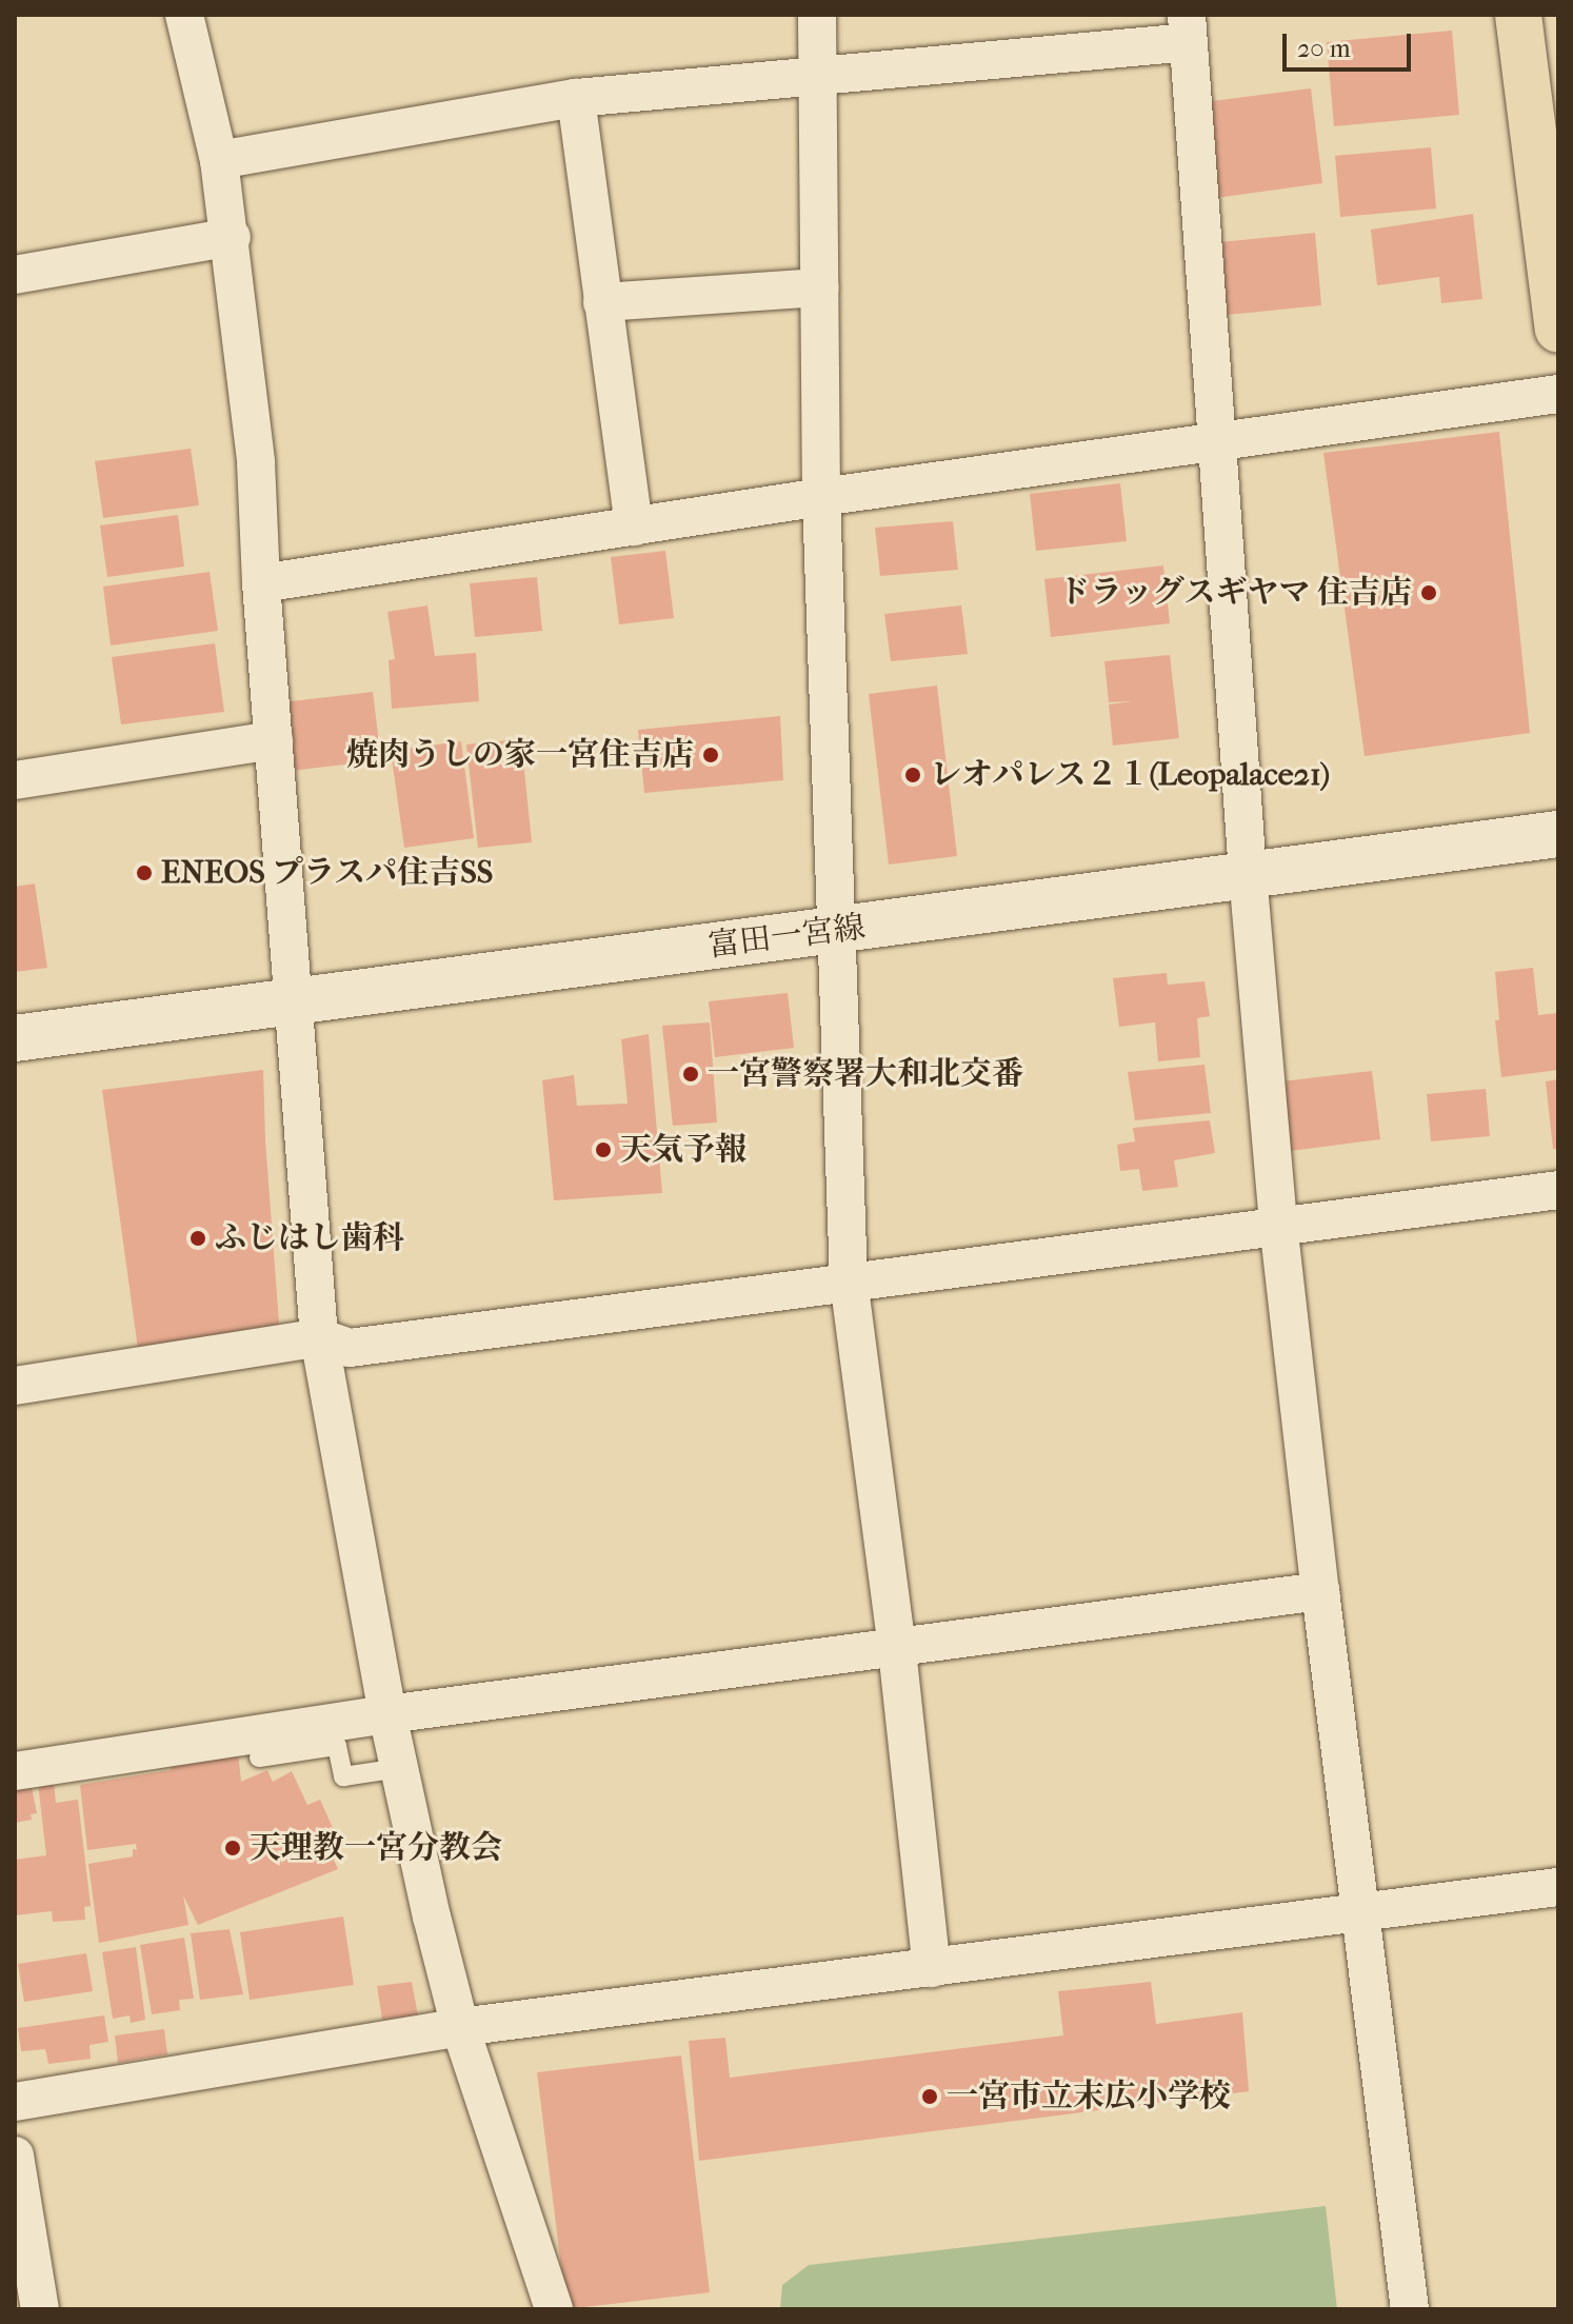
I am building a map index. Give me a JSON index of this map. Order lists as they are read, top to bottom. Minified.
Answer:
{"streets":{"main road":["富田一宮線"]},"places":["ドラッグスギヤマ 住吉店","焼肉うしの家一宮住吉店","レオパレス２１(Leopalace21)","ENEOS プラスパ住吉SS","一宮警察署大和北交番","天気予報","ふじはし歯科","天理教一宮分教会","一宮市立末広小学校"],"scale_bar":"20 m"}
